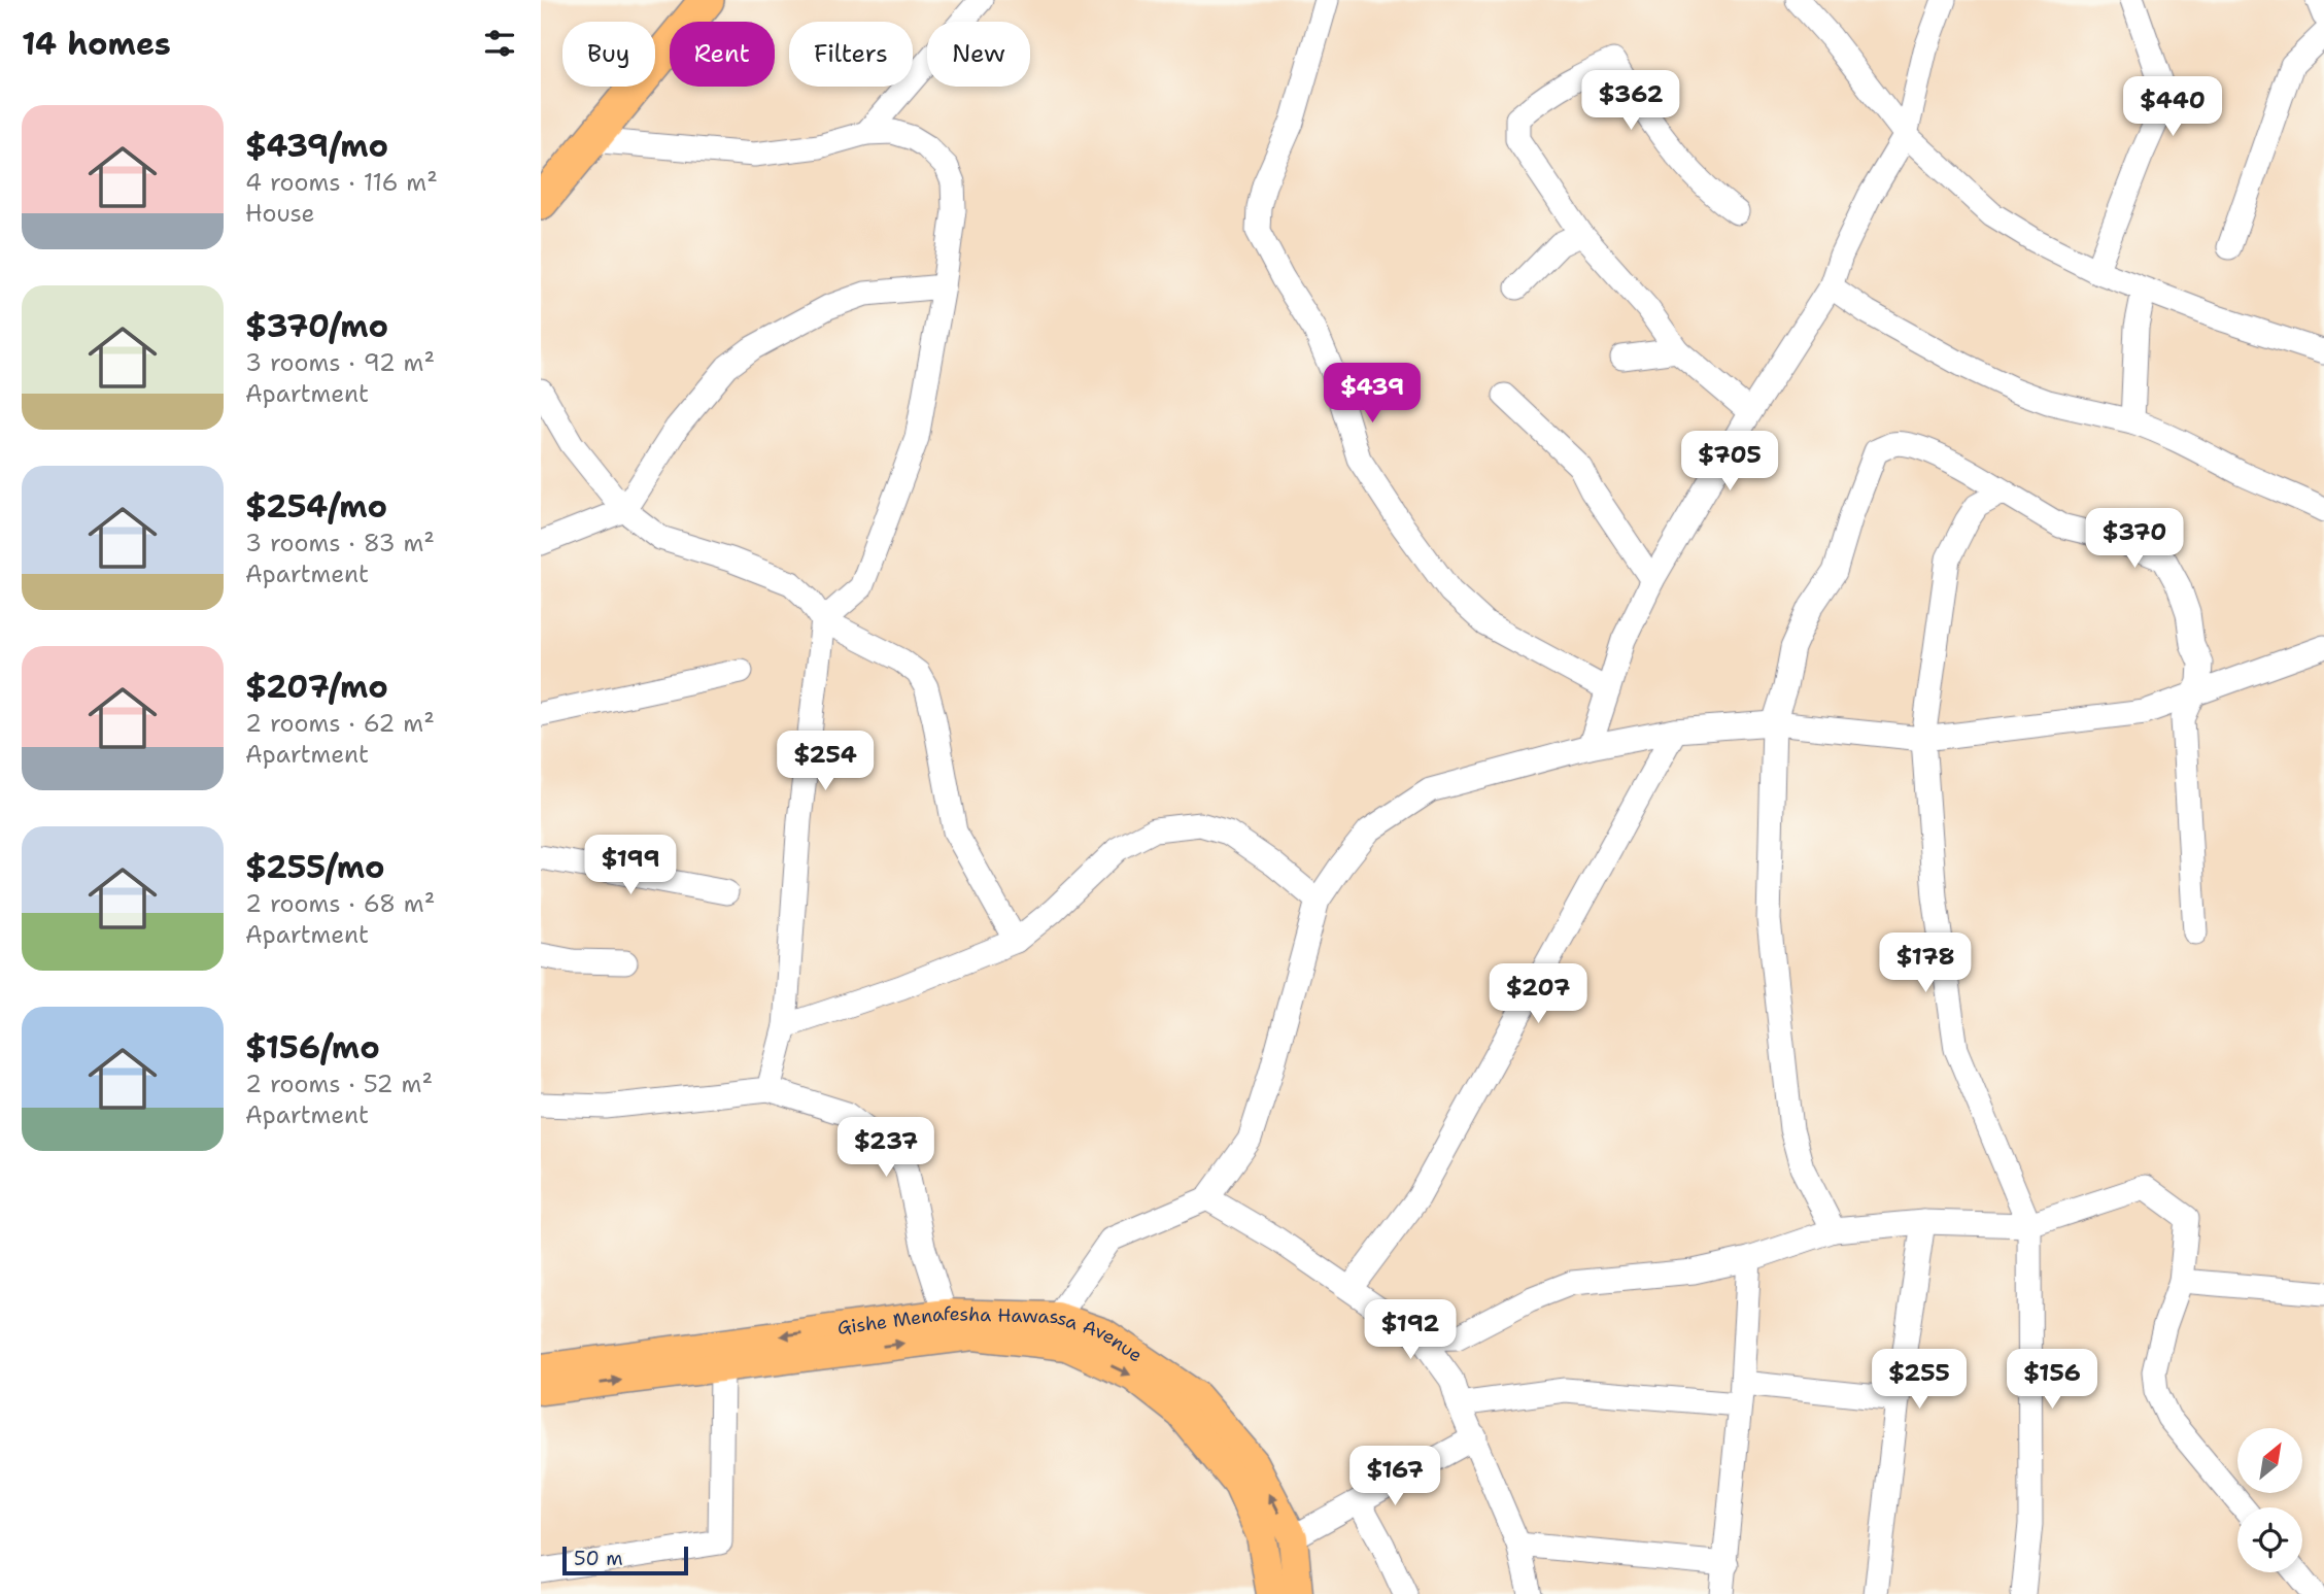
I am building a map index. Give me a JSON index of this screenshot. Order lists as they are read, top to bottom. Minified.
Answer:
{"streets":{"main road":["Gishe Menafesha Hawassa Avenue"]},"scale_bar":"50 m","north":"top right","page":{"heading":"14 homes","chip":["Buy","Rent","Filters","New"],"price":["$362","$440","$439","$705","$370","$254","$199","$178","$207","$237","$192","$255","$156","$167"],"list":[{"name":"$439/mo","note":"4 rooms · 116 m² · House"},{"name":"$370/mo","note":"3 rooms · 92 m² · Apartment"},{"name":"$254/mo","note":"3 rooms · 83 m² · Apartment"},{"name":"$207/mo","note":"2 rooms · 62 m² · Apartment"},{"name":"$255/mo","note":"2 rooms · 68 m² · Apartment"},{"name":"$156/mo","note":"2 rooms · 52 m² · Apartment"}],"scale":"50 m"}}
